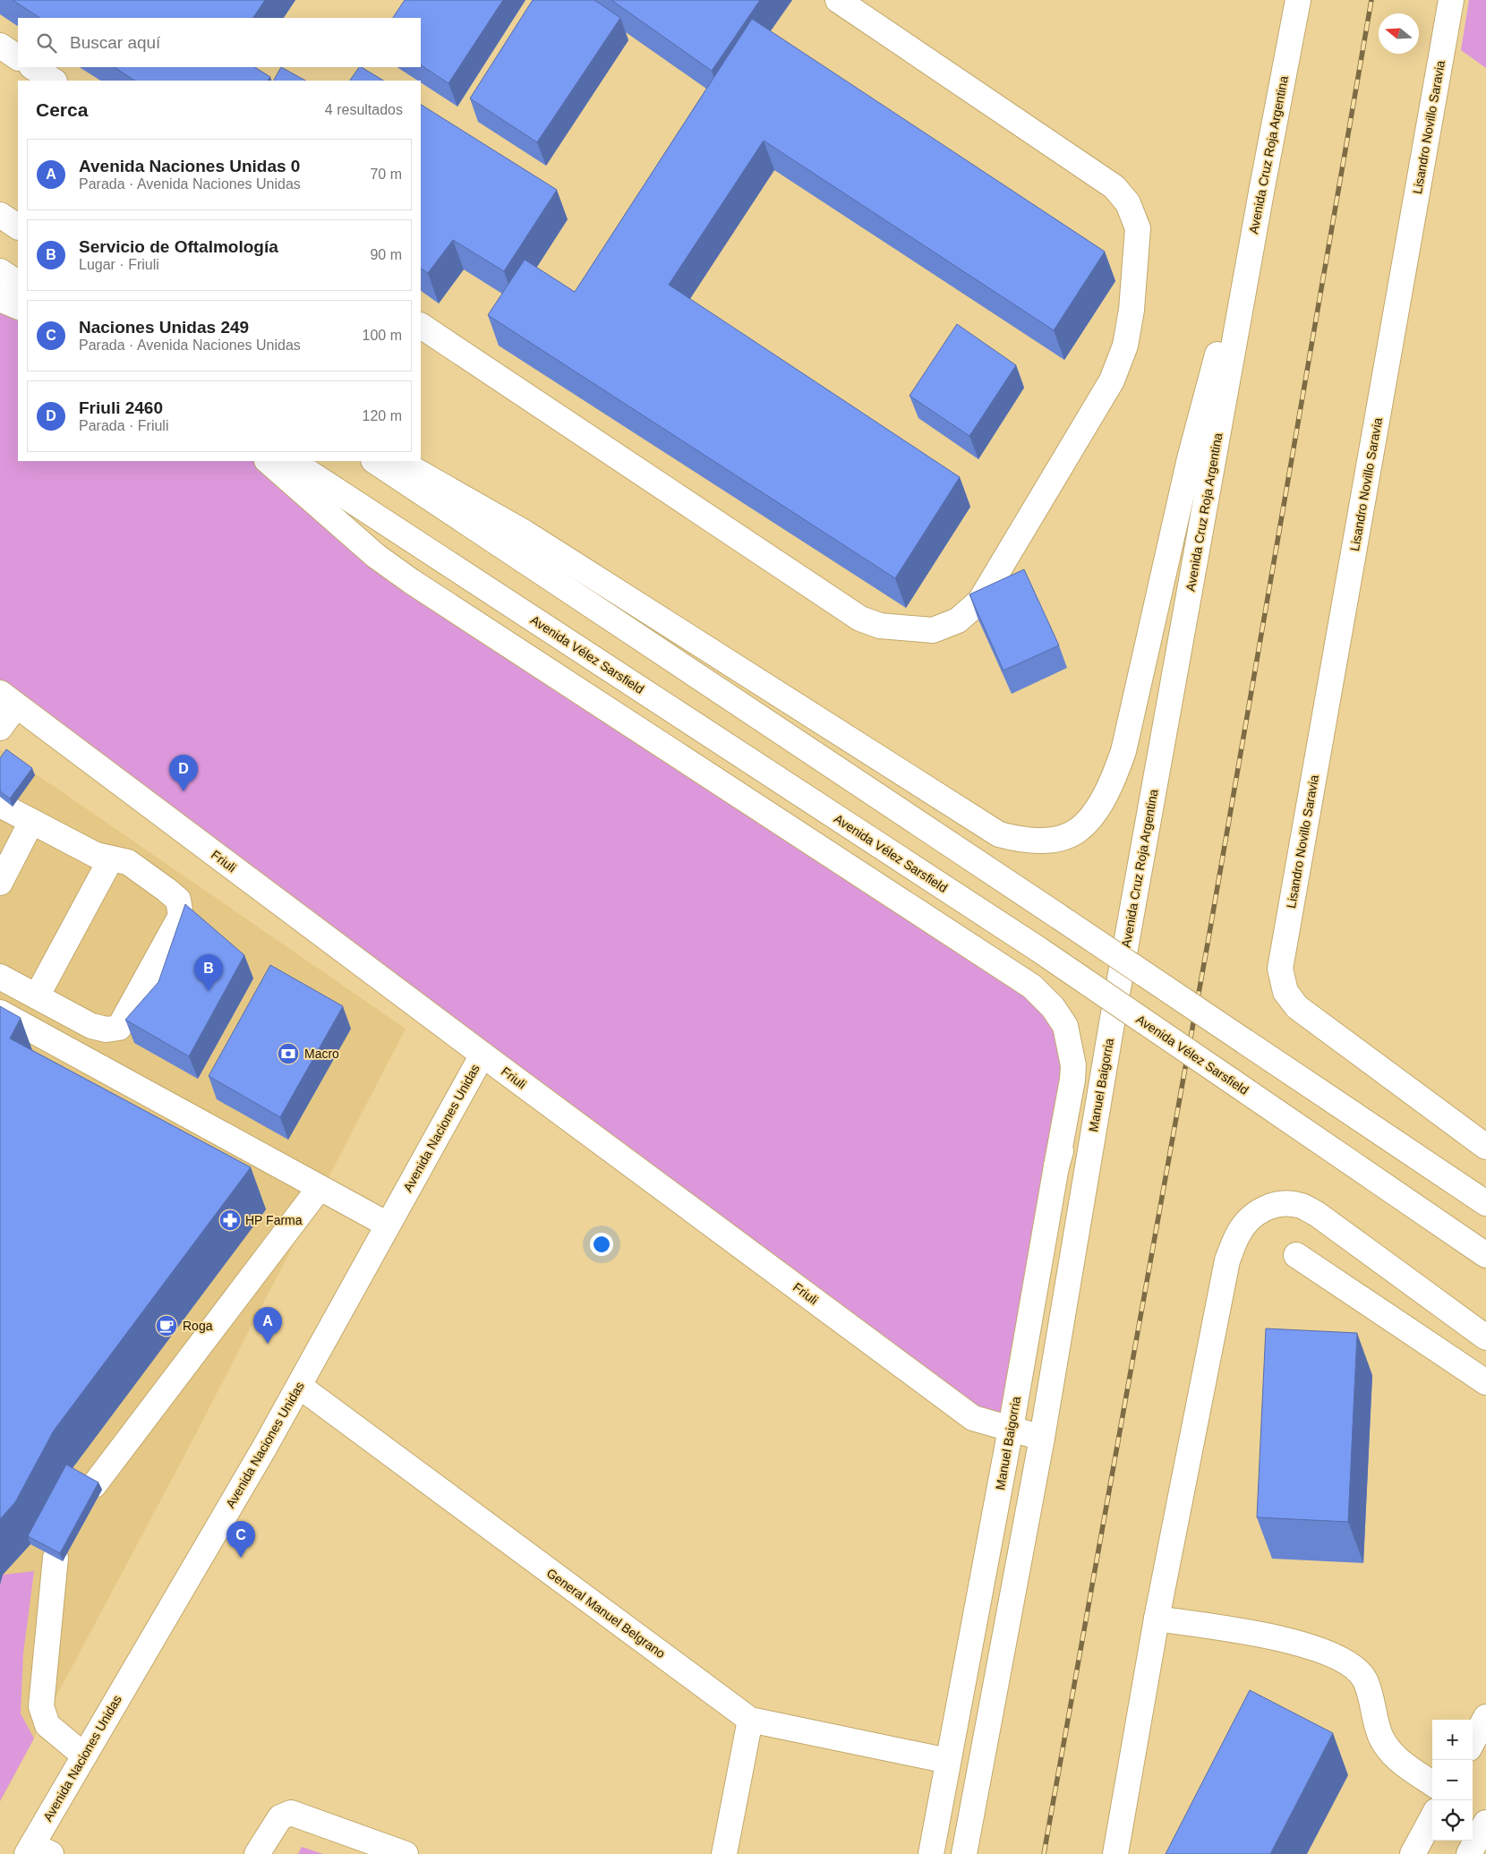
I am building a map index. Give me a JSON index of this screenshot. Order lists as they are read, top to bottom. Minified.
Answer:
{"streets":{"main road":["Lisandro Novillo Saravia","Avenida Cruz Roja Argentina","Avenida Vélez Sarsfield","Friuli","Manuel Baigorria","Avenida Naciones Unidas","General Manuel Belgrano"]},"crossings":[["Avenida Cruz Roja Argentina","Manuel Baigorria"],["Friuli","Manuel Baigorria"],["Friuli","Avenida Naciones Unidas"],["Manuel Baigorria","General Manuel Belgrano"],["Avenida Naciones Unidas","General Manuel Belgrano"]],"places":{"bank":["Macro"],"pharmacy":["HP Farma"],"cafe":["Roga"]},"north":"left","page":{"search":"Buscar aquí","heading":["Cerca","4 resultados"],"list":[{"mark":"A","name":"Avenida Naciones Unidas 0","note":"Parada · Avenida Naciones Unidas","value":"70 m"},{"mark":"B","name":"Servicio de Oftalmología","note":"Lugar · Friuli","value":"90 m"},{"mark":"C","name":"Naciones Unidas 249","note":"Parada · Avenida Naciones Unidas","value":"100 m"},{"mark":"D","name":"Friuli 2460","note":"Parada · Friuli","value":"120 m"}],"pins":["D","B","A","C"],"map_buttons":["+","−"]}}
